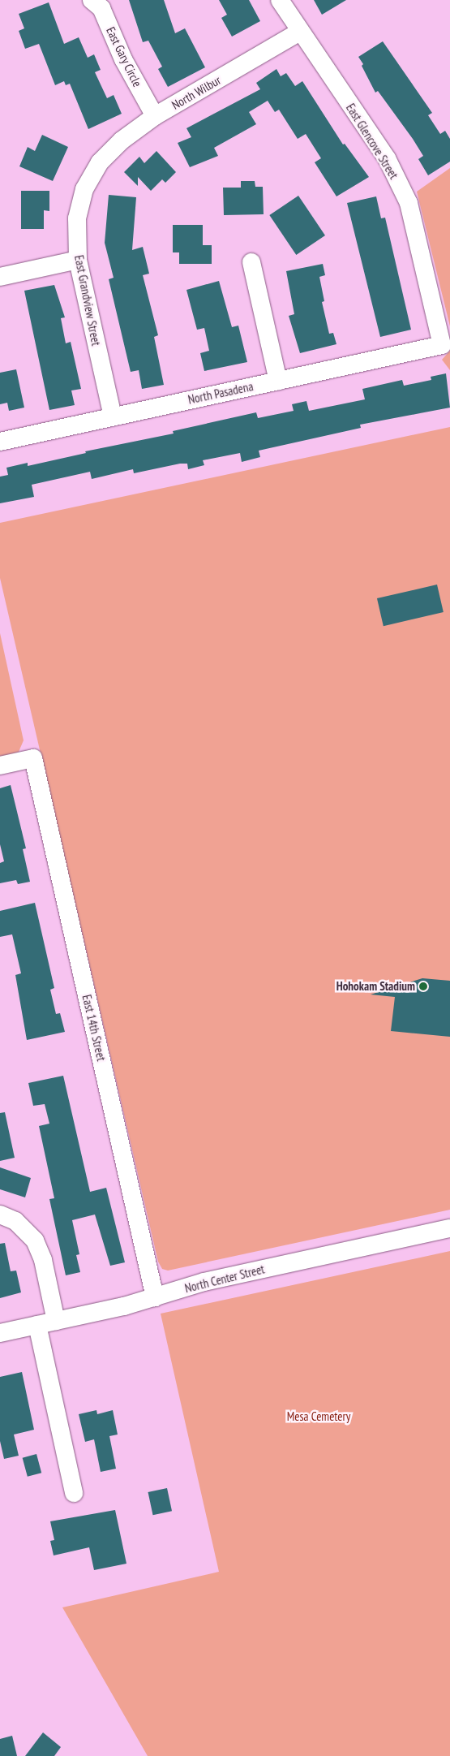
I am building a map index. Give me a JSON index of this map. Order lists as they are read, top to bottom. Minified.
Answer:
{"streets":{"street":["East Gary Circle","North Wilbur","East Glencove Street","East Grandview Street","North Pasadena","East 14th Street","North Center Street"]},"crossings":[["East Gary Circle","North Wilbur"],["North Wilbur","East Glencove Street"],["North Wilbur","East Grandview Street"],["East Glencove Street","North Pasadena"],["East Grandview Street","North Pasadena"],["East 14th Street","North Center Street"]],"parks":["Mesa Cemetery"],"places":["Hohokam Stadium"]}
